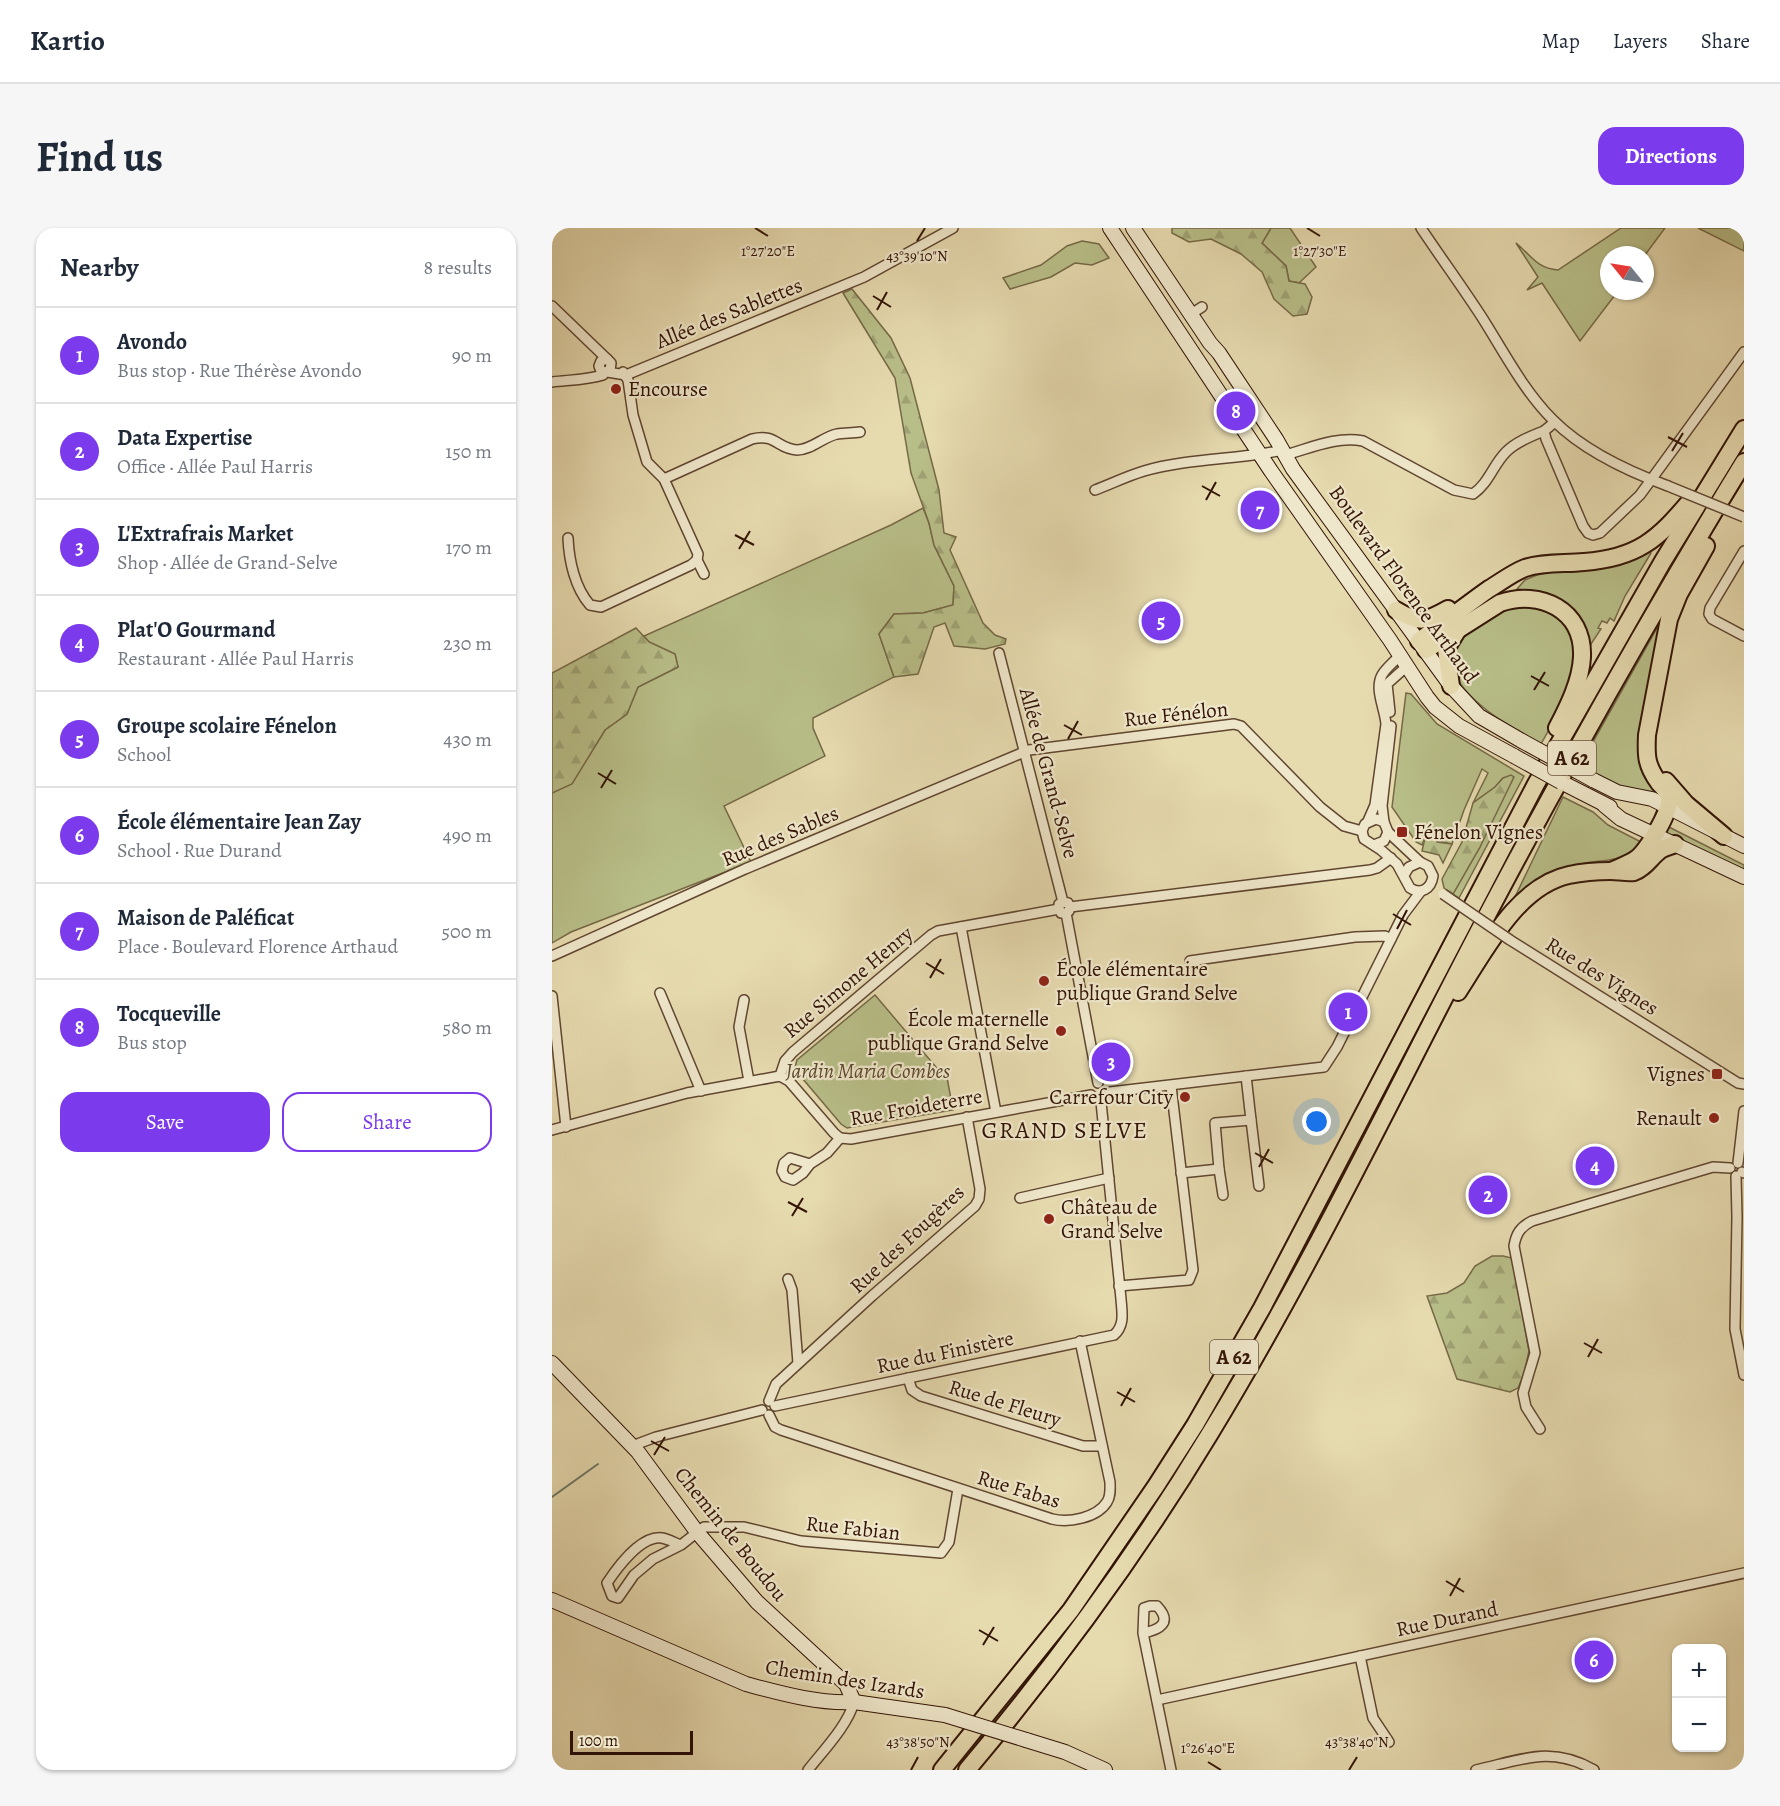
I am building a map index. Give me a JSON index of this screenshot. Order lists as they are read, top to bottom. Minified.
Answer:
{"streets":{"highway":["A 62"],"street":["Allée des Sablettes","Boulevard Florence Arthaud","Rue Fénélon","Allée de Grand-Selve","Rue des Sables","Rue des Vignes","Rue Simone Henry","Rue Froideterre","Rue des Fougères","Rue du Finistère","Rue de Fleury","Rue Fabas","Rue Fabian","Chemin de Boudou","Rue Durand","Chemin des Izards"]},"crossings":[["Rue Fénélon","Allée de Grand-Selve"],["Rue Fénélon","Rue des Sables"],["Allée de Grand-Selve","Rue des Sables"],["Allée de Grand-Selve","Rue Simone Henry"],["Allée de Grand-Selve","Rue Froideterre"],["Rue Simone Henry","Rue Froideterre"],["Rue Froideterre","Rue des Fougères"],["Rue des Fougères","Rue du Finistère"],["Rue des Fougères","Rue Fabas"],["Rue du Finistère","Rue de Fleury"],["Rue du Finistère","Rue Fabas"],["Rue de Fleury","Rue Fabas"],["Rue Fabas","Rue Fabian"],["Rue Fabian","Chemin de Boudou"],["Chemin de Boudou","Chemin des Izards"]],"districts":["GRAND SELVE"],"parks":["Jardin Maria Combes"],"places":{"other":["Encourse","École élémentaire publique Grand Selve","École maternelle publique Grand Selve","Carrefour City","Renault","Château de Grand Selve"],"transit":["Fénelon Vignes","Vignes"]},"scale_bar":"100 m","north":"top left","page":{"header":"Kartio","nav":["Map","Layers","Share"],"buttons":["Directions",["Save","Share"]],"title":"Find us","heading":["Nearby","8 results"],"list":[{"mark":"1","name":"Avondo","note":"Bus stop · Rue Thérèse Avondo","value":"90 m"},{"mark":"2","name":"Data Expertise","note":"Office · Allée Paul Harris","value":"150 m"},{"mark":"3","name":"L'Extrafrais Market","note":"Shop · Allée de Grand-Selve","value":"170 m"},{"mark":"4","name":"Plat'O Gourmand","note":"Restaurant · Allée Paul Harris","value":"230 m"},{"mark":"5","name":"Groupe scolaire Fénelon","note":"School","value":"430 m"},{"mark":"6","name":"École élémentaire Jean Zay","note":"School · Rue Durand","value":"490 m"},{"mark":"7","name":"Maison de Paléficat","note":"Place · Boulevard Florence Arthaud","value":"500 m"},{"mark":"8","name":"Tocqueville","note":"Bus stop","value":"580 m"}],"pins":["8","7","5","1","3","4","2","6"],"map_buttons":["+","−"],"scale":"100 m"},"coordinates":["1°27'20\"E","1°27'30\"E","43°39'10\"N","43°38'50\"N","43°38'40\"N","1°26'40\"E"]}
